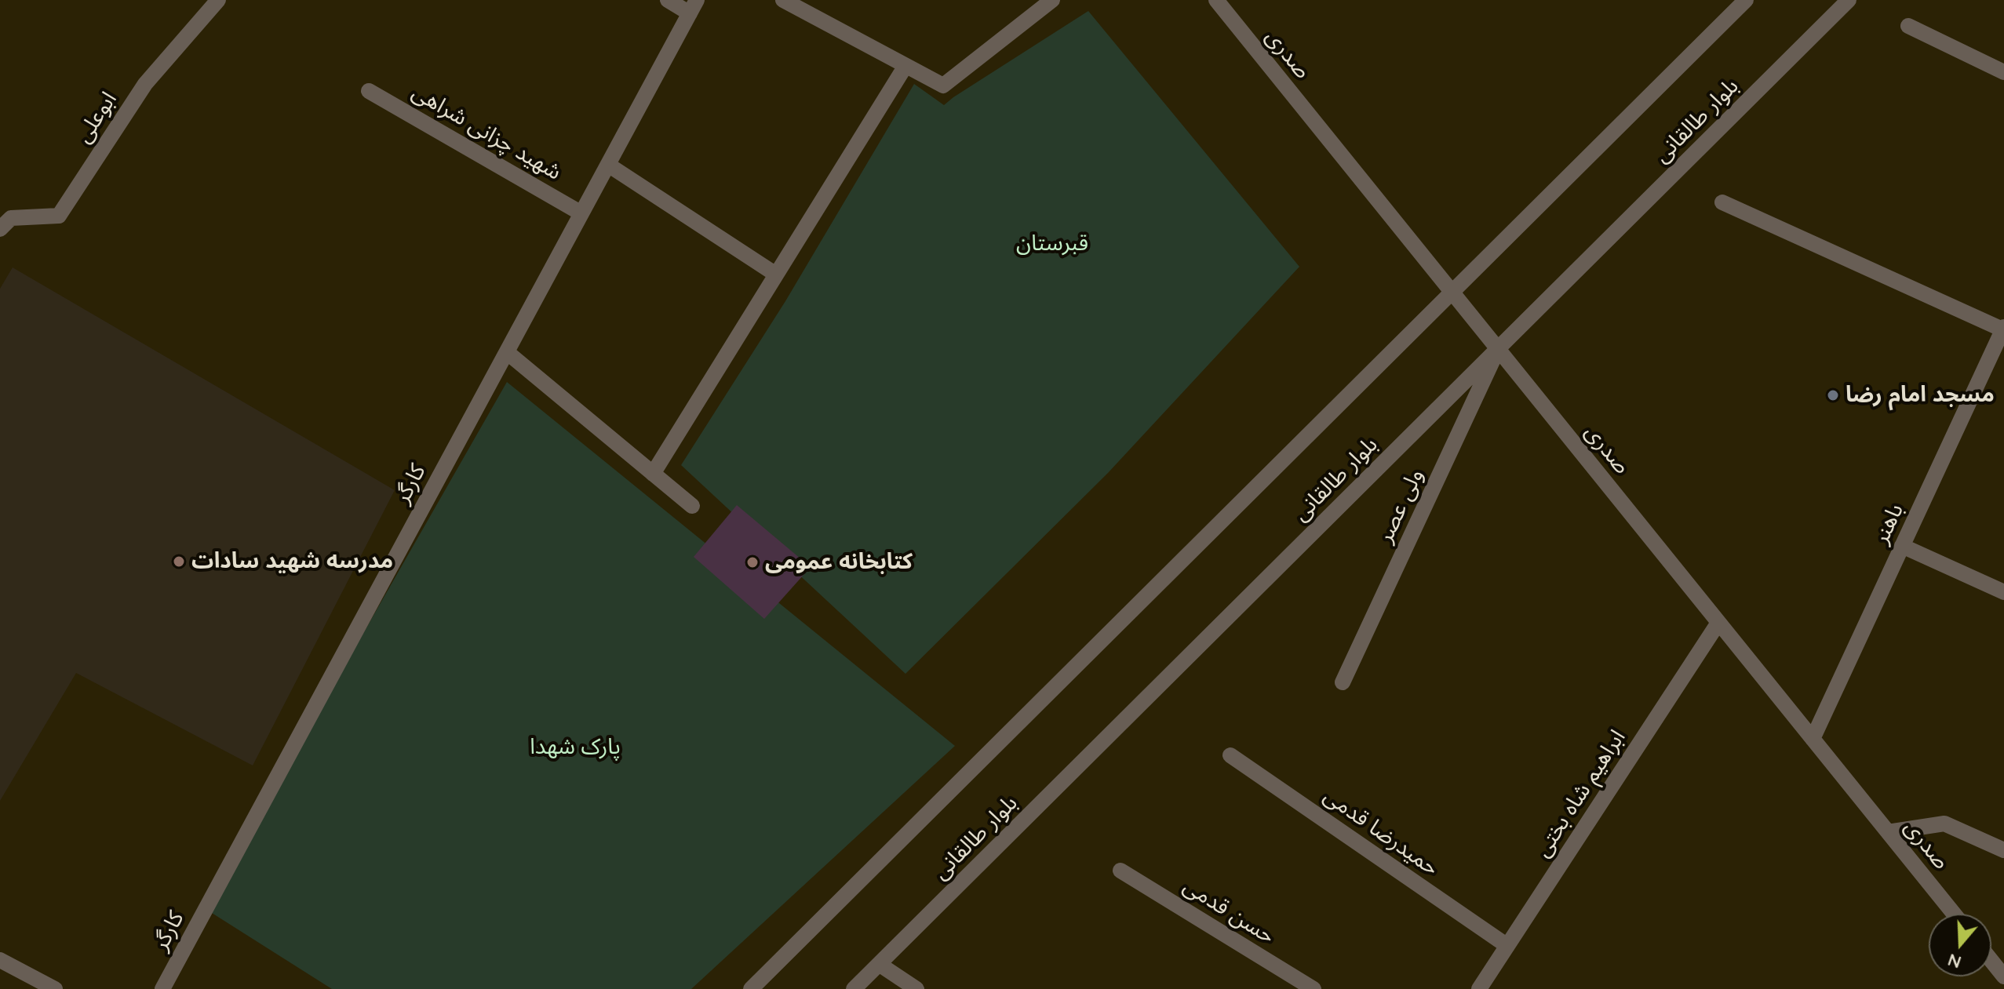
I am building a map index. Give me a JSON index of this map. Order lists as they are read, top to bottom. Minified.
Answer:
{"streets":{"street":["صدری","ابوعلی","بلوار طالقانی","شهید چزانی شراهی","کارگر","ولی عصر","باهنر","ابراهیم شاه بختی","حمیدرضا قدمی","حسن قدمی"]},"crossings":[["صدری","بلوار طالقانی"],["صدری","ولی عصر"],["صدری","باهنر"],["صدری","ابراهیم شاه بختی"],["بلوار طالقانی","ولی عصر"],["شهید چزانی شراهی","کارگر"],["ابراهیم شاه بختی","حمیدرضا قدمی"]],"parks":["قبرستان","پارک شهدا"],"places":["مسجد امام رضا","مدرسه شهید سادات","کتابخانه عمومی"],"north":"bottom"}
